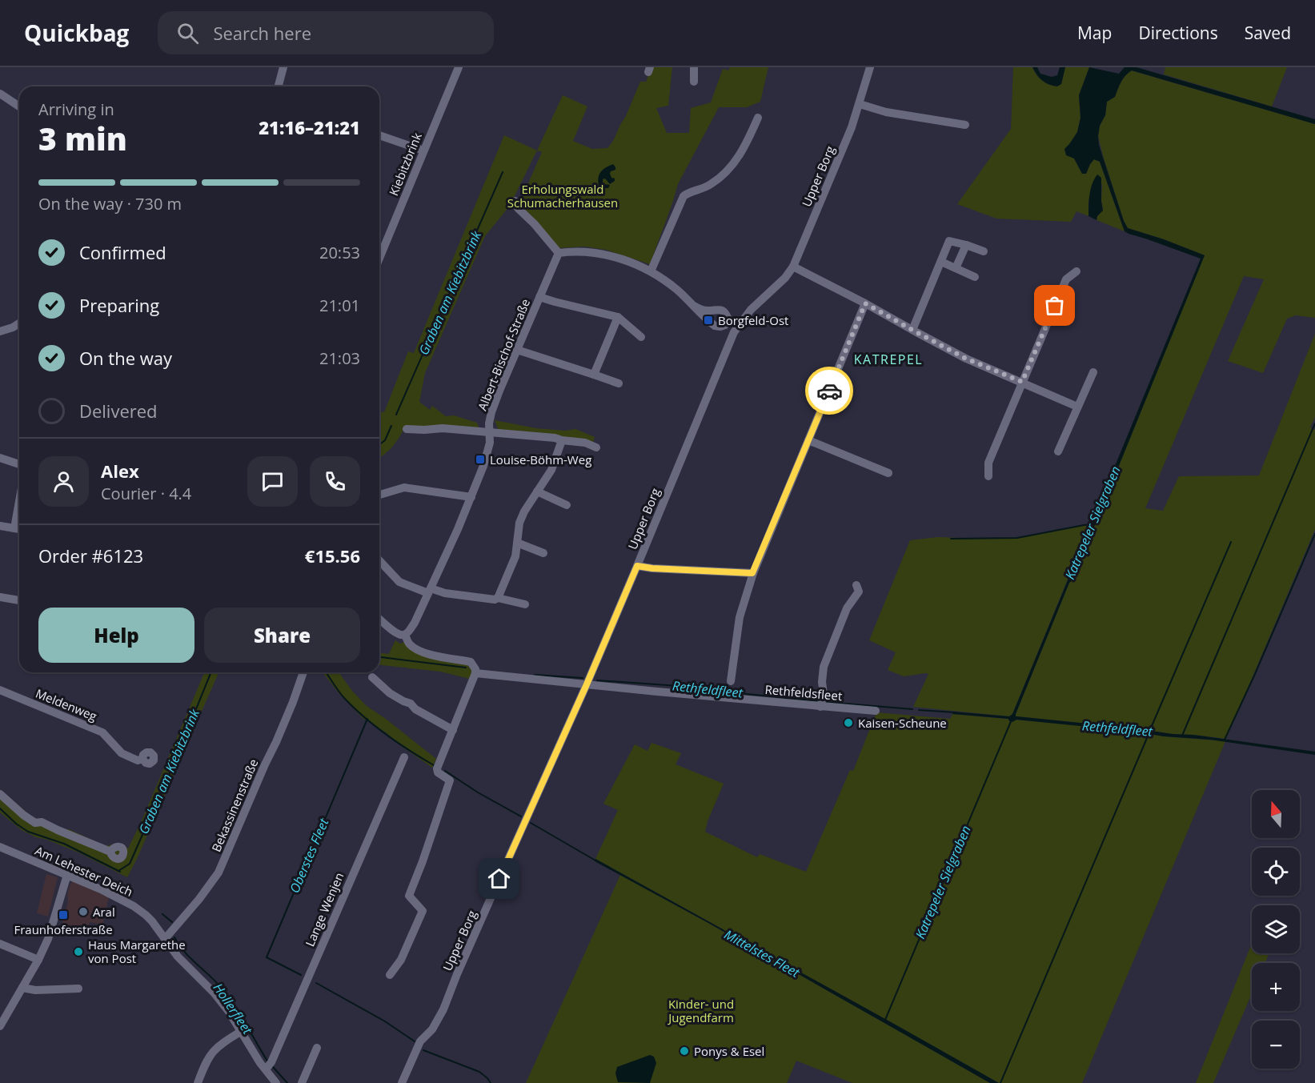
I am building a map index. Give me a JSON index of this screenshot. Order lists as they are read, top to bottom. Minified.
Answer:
{"streets":{"street":["Kiebitzbrink","Upper Borg","Albert-Bischof-Straße","Rethfeldsfleet","Meldenweg","Bekassinenstraße","Am Lehester Deich","Lange Wenjen"]},"crossings":[["Upper Borg","Rethfeldsfleet"],["Bekassinenstraße","Am Lehester Deich"],["Am Lehester Deich","Lange Wenjen"]],"districts":["KATREPEL"],"water":["Graben am Kiebitzbrink","Katrepeler Sielgraben","Rethfeldfleet","Oberstes Fleet","Mittelstes Fleet","Hollerfleet"],"parks":["Erholungswald Schumacherhausen","Kinder- und Jugendfarm"],"places":{"transit":["Borgfeld-Ost","Louise-Böhm-Weg","Fraunhoferstraße"],"other":["Kaisen-Scheune","Aral","Haus Margarethe von Post","Ponys & Esel"]},"north":"top","page":{"header":"Quickbag","search":"Search here","nav":["Map","Directions","Saved"],"heading":["3 min","Arriving in","21:16–21:21"],"panel":["Alex","Courier · 4.4","Order #6123","€15.56"],"bar":"On the way · 730 m","list":[["Confirmed","20:53"],["Preparing","21:01"],["On the way","21:03"],"Delivered"],"buttons":["Help","Share"],"map_buttons":["+","−"]}}
